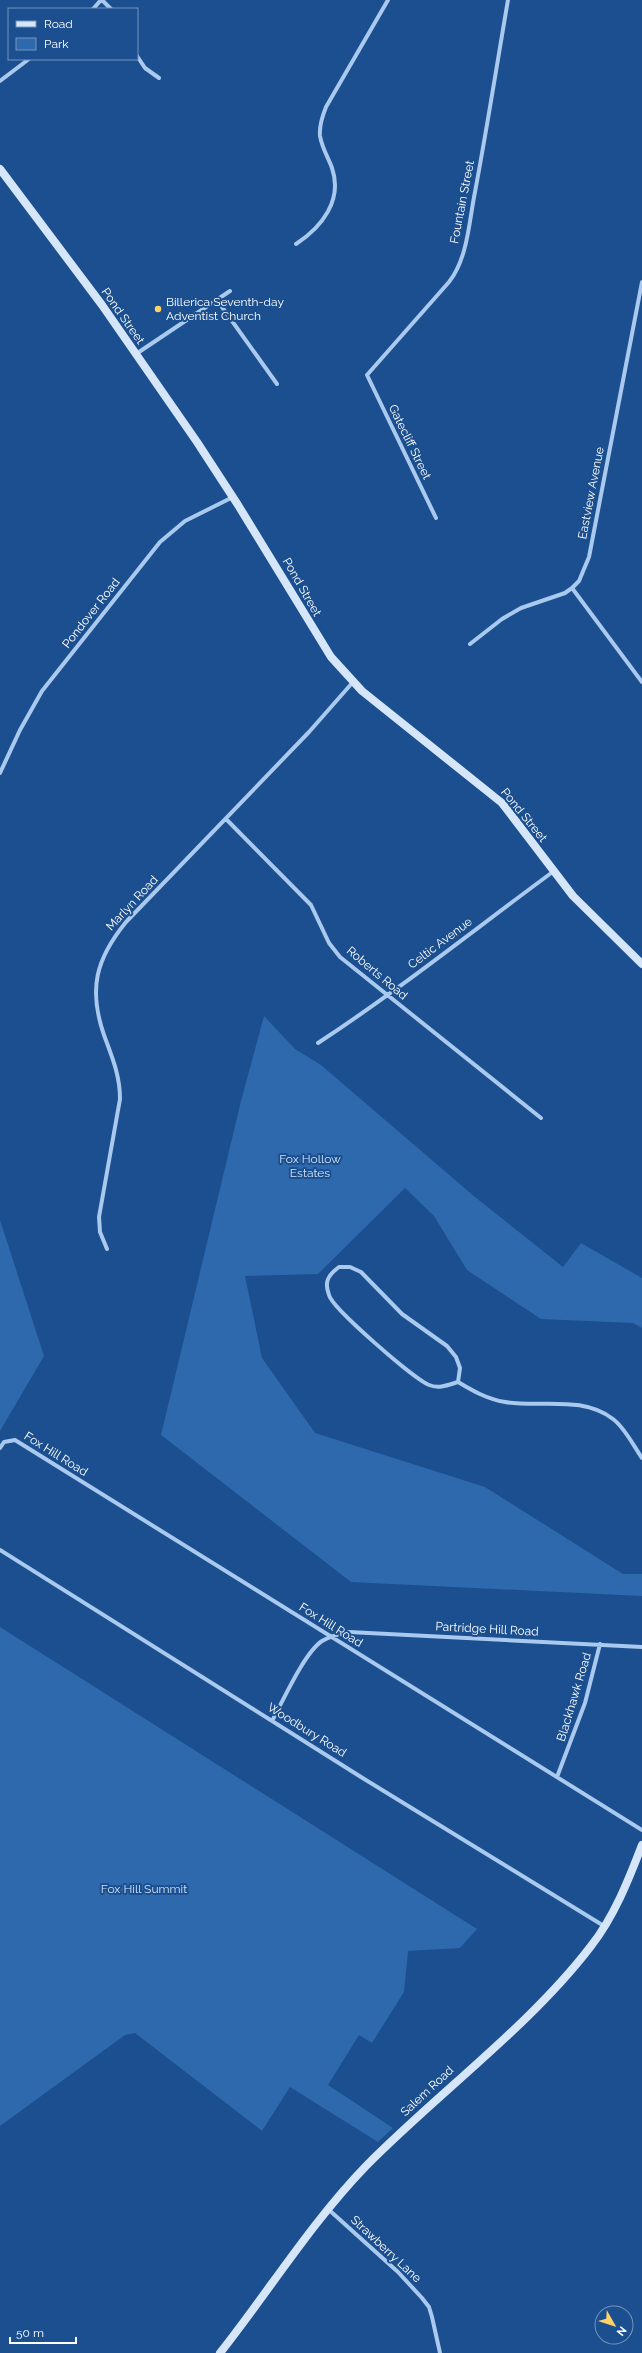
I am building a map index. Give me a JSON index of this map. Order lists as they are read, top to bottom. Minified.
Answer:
{"streets":{"street":["Fountain Street","Pond Street","Gatecliff Street","Eastview Avenue","Pondover Road","Marlyn Road","Celtic Avenue","Roberts Road","Fox Hill Road","Partridge Hill Road","Blackhawk Road","Woodbury Road","Salem Road","Strawberry Lane"]},"crossings":[["Fountain Street","Gatecliff Street"],["Pond Street","Pondover Road"],["Pond Street","Marlyn Road"],["Pond Street","Celtic Avenue"],["Marlyn Road","Roberts Road"],["Celtic Avenue","Roberts Road"],["Fox Hill Road","Partridge Hill Road"],["Fox Hill Road","Blackhawk Road"],["Partridge Hill Road","Blackhawk Road"],["Woodbury Road","Salem Road"],["Salem Road","Strawberry Lane"]],"parks":["Fox Hollow Estates","Fox Hill Summit"],"places":["Billerica Seventh-day Adventist Church"],"legend":["Road","Park"],"scale_bar":"50 m","north":"bottom right"}
